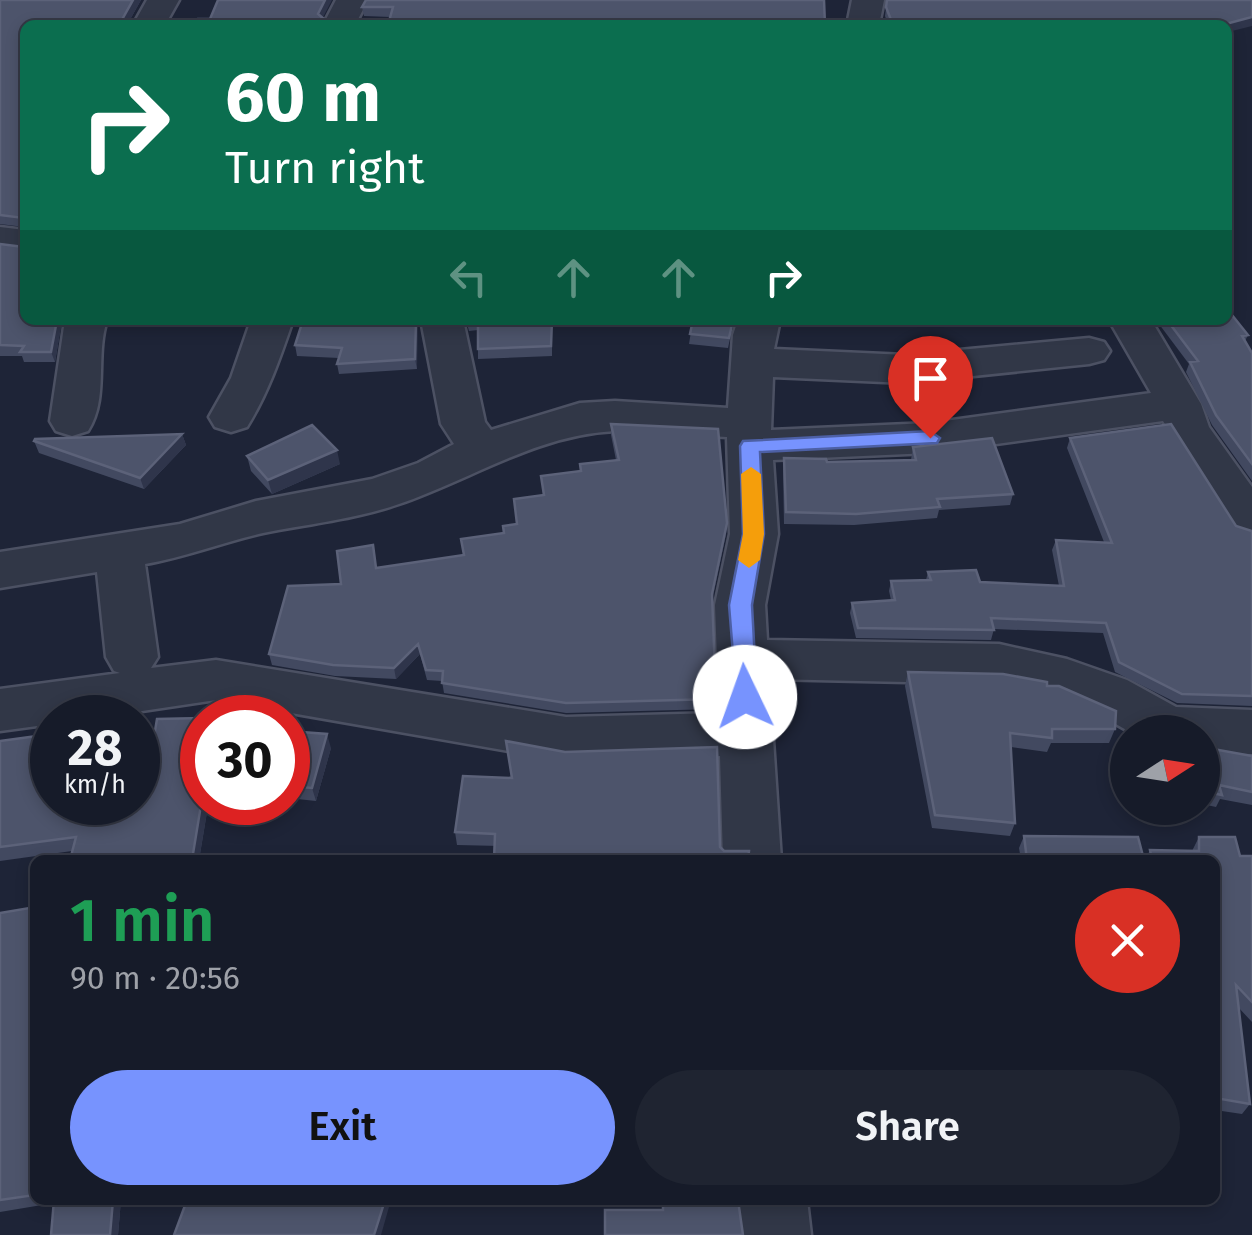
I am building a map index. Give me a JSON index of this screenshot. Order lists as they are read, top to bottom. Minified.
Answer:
{"north":"right","page":{"turn":["60 m","Turn right"],"speed":"28 km/h","limit":"30","heading":["1 min","90 m · 20:56"],"buttons":["Exit","Share"]}}
